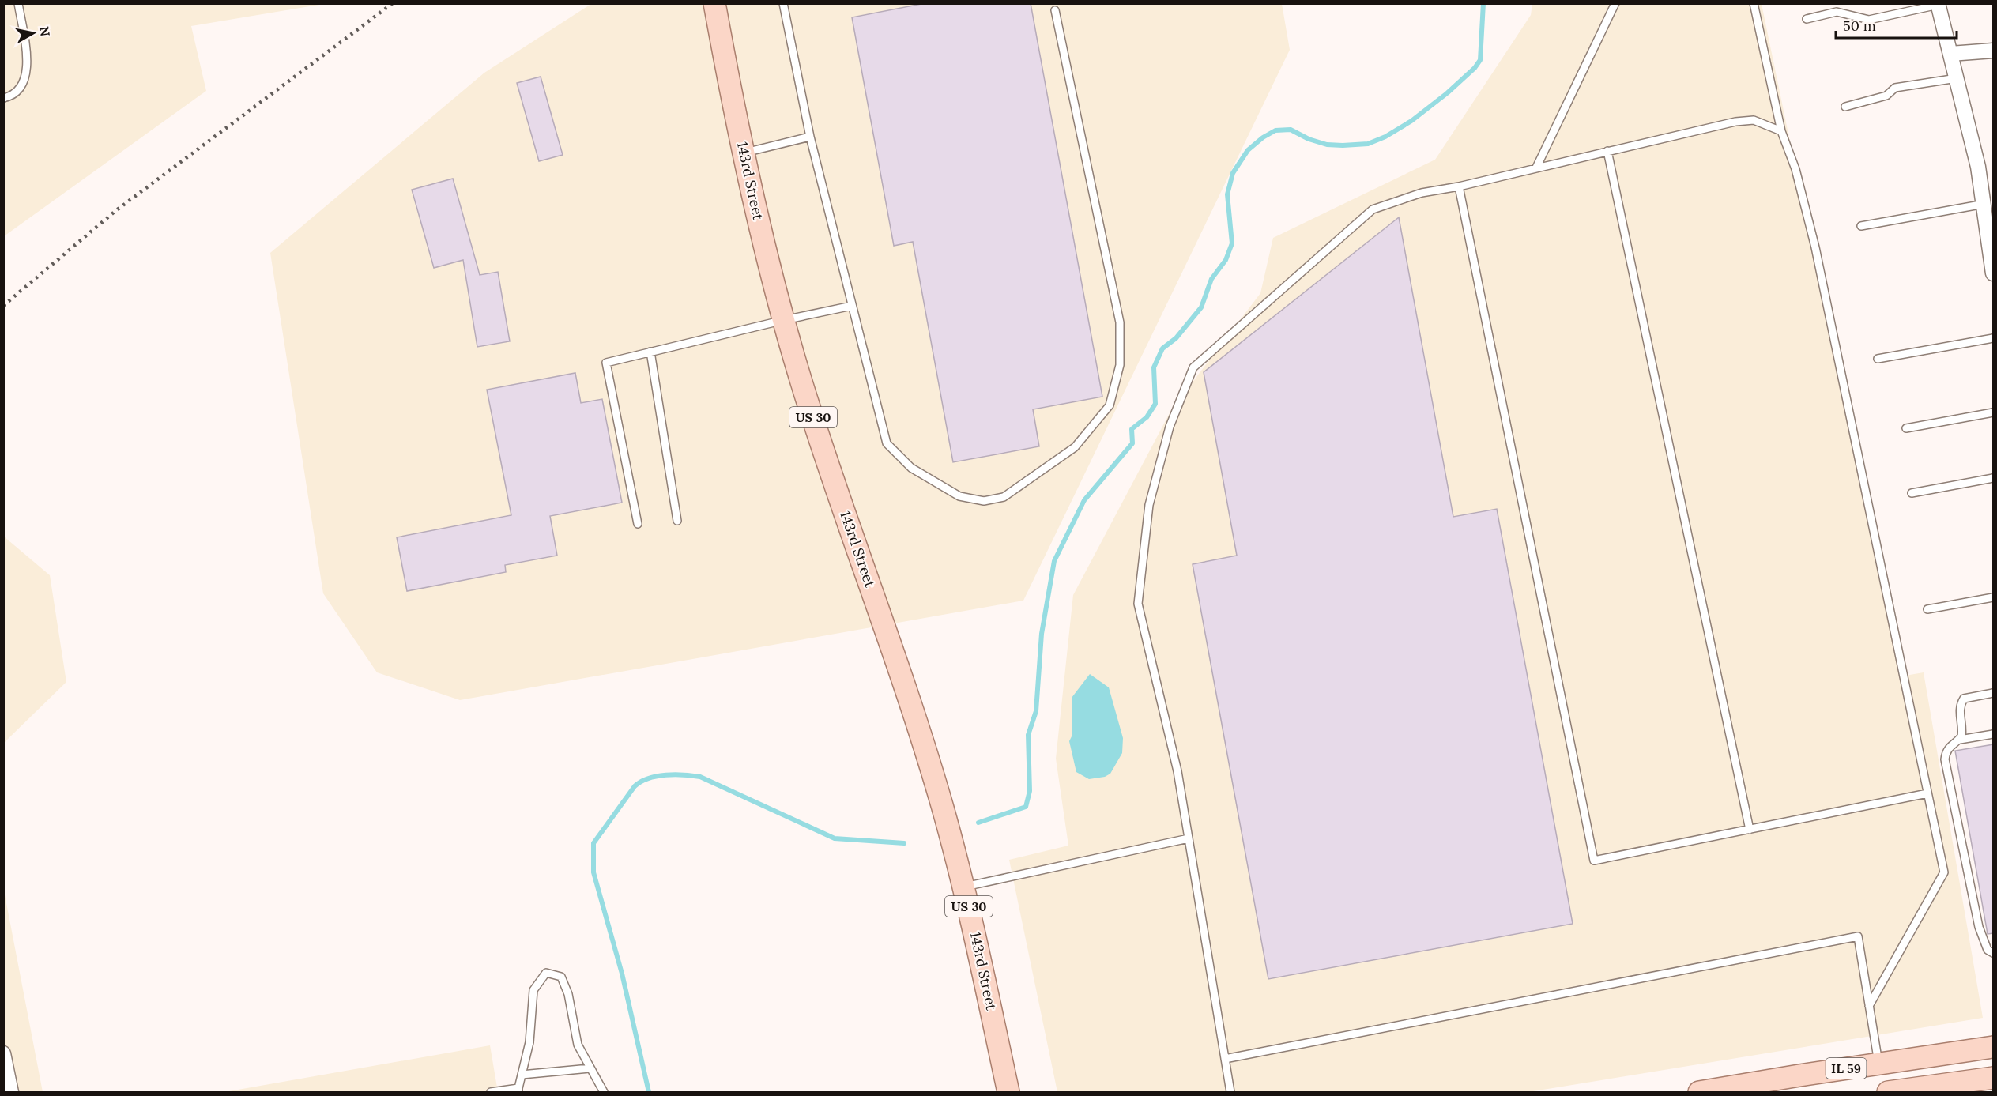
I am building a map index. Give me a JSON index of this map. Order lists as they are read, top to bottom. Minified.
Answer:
{"streets":{"main road":["143rd Street","US 30","IL 59"]},"scale_bar":"50 m","north":"right"}
